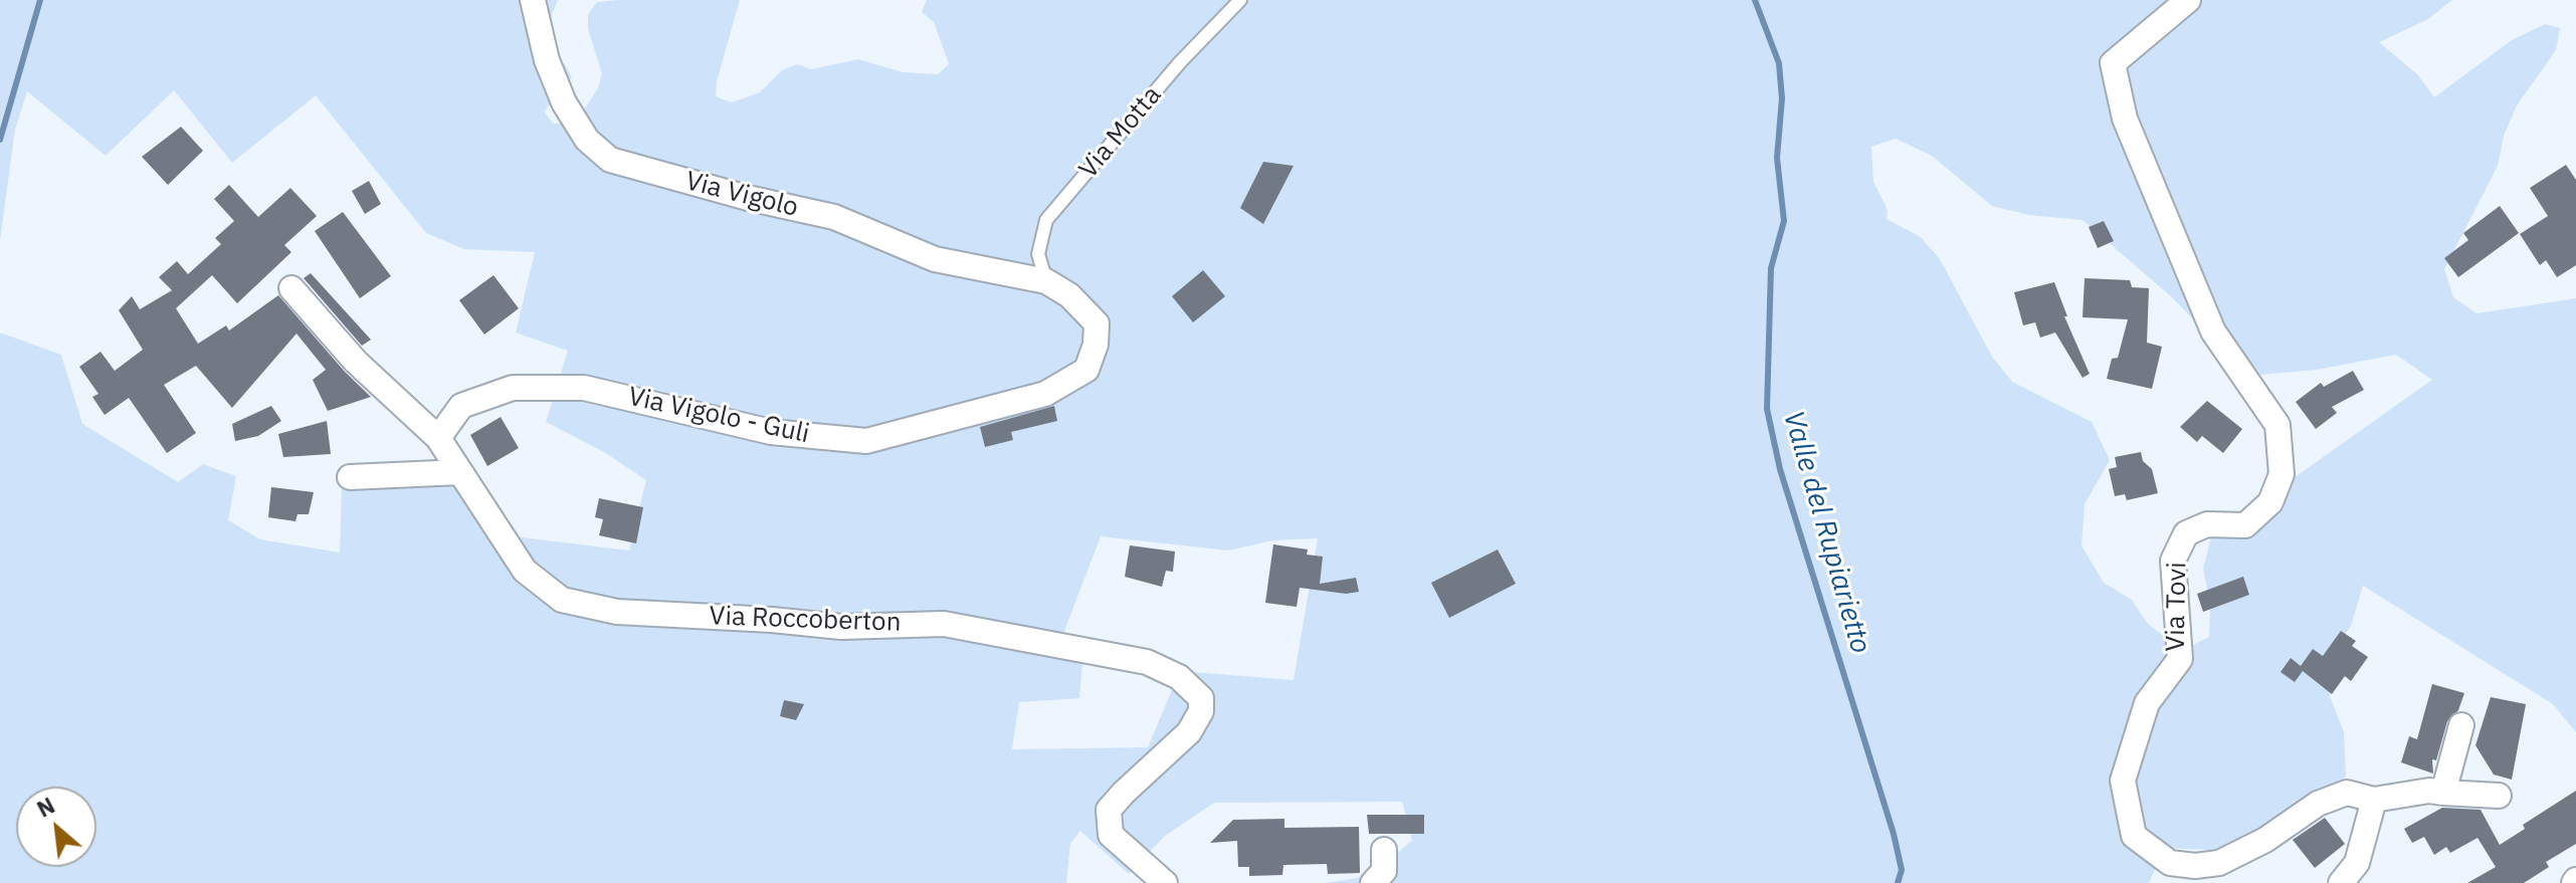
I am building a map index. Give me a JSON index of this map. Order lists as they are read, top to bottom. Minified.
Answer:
{"streets":{"street":["Via Vigolo","Via Vigolo - Guli","Via Tovi","Via Roccoberton"],"lane":["Via Motta"]},"crossings":[["Via Motta","Via Vigolo"],["Via Motta","Via Vigolo - Guli"],["Via Vigolo","Via Vigolo - Guli"],["Via Vigolo - Guli","Via Roccoberton"]],"water":["Valle del Rupiarietto"],"north":"top left"}
